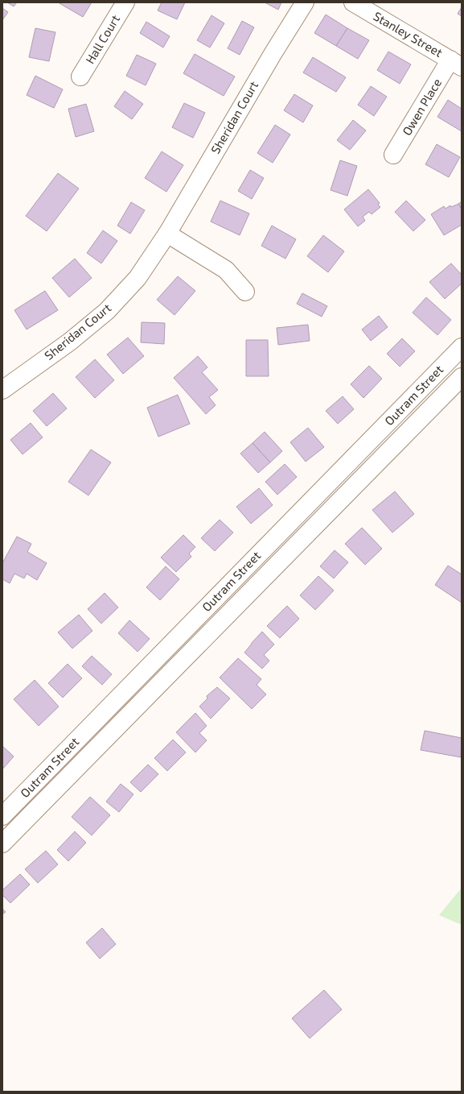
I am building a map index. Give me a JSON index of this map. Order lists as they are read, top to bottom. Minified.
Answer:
{"streets":{"street":["Stanley Street","Hall Court","Owen Place","Sheridan Court","Outram Street"]},"crossings":[["Stanley Street","Owen Place"]]}
